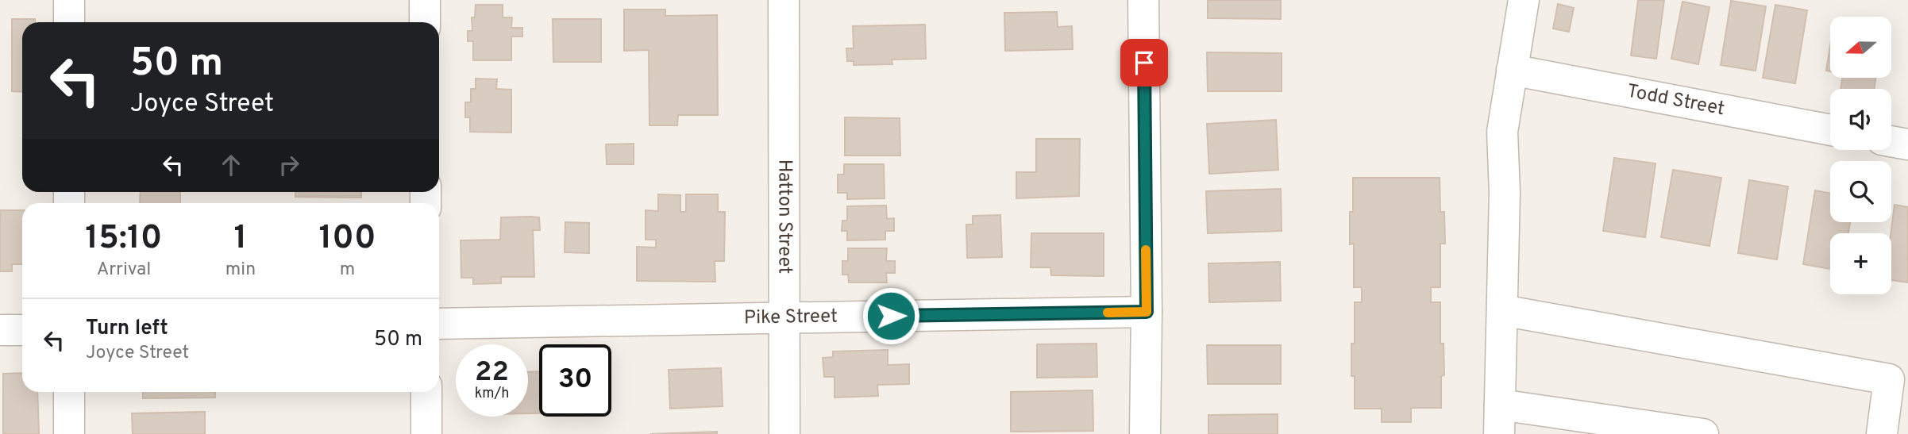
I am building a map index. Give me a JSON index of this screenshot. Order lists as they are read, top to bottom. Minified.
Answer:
{"streets":{"street":["Todd Street","Hatton Street","Pike Street"]},"crossings":[["Hatton Street","Pike Street"]],"north":"left","page":{"map_buttons":"+","turn":["50 m","Joyce Street"],"eta":["15:10","Arrival","1","min","100","m"],"list":[{"name":"Turn left","note":"Joyce Street","value":"50 m"}],"speed":"22 km/h","limit":"30"}}
